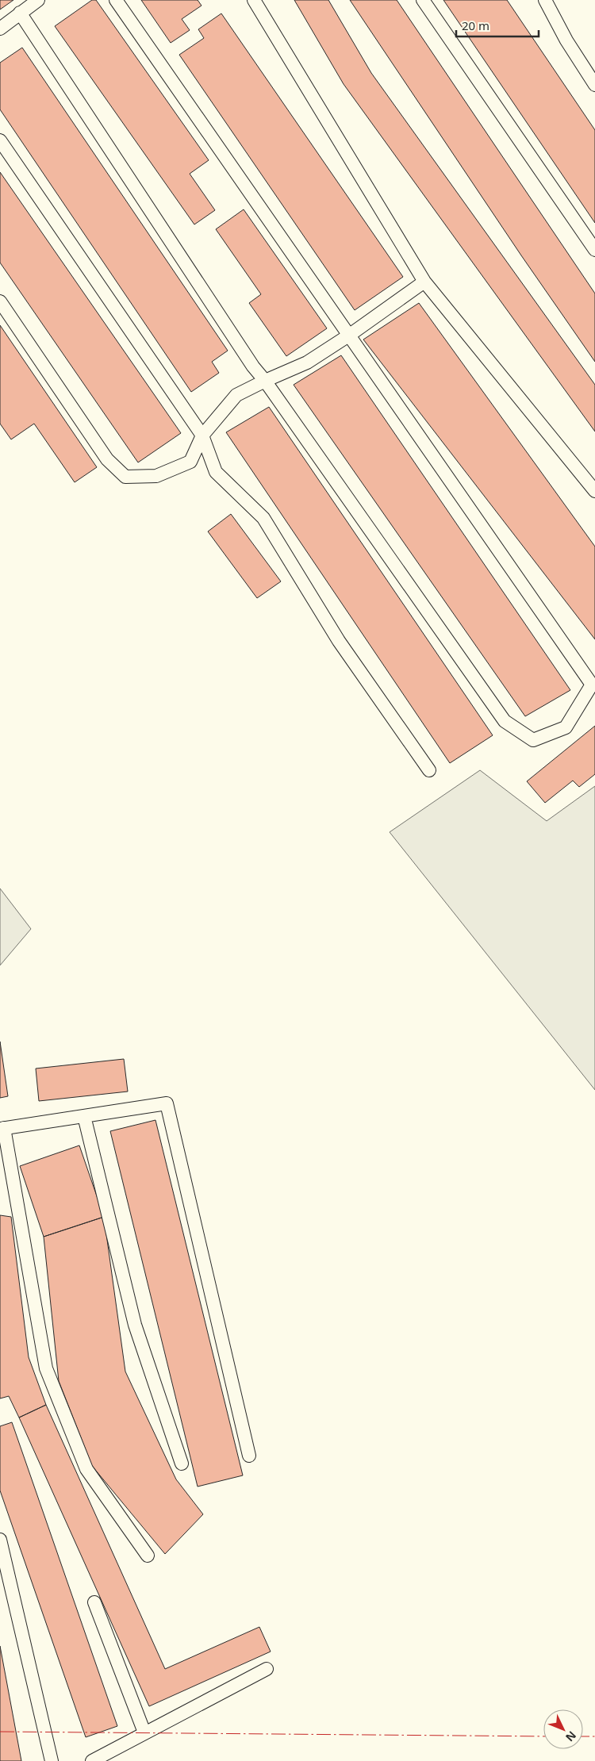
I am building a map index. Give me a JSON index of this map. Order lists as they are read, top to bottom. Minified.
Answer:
{"scale_bar":"20 m","north":"bottom right"}
